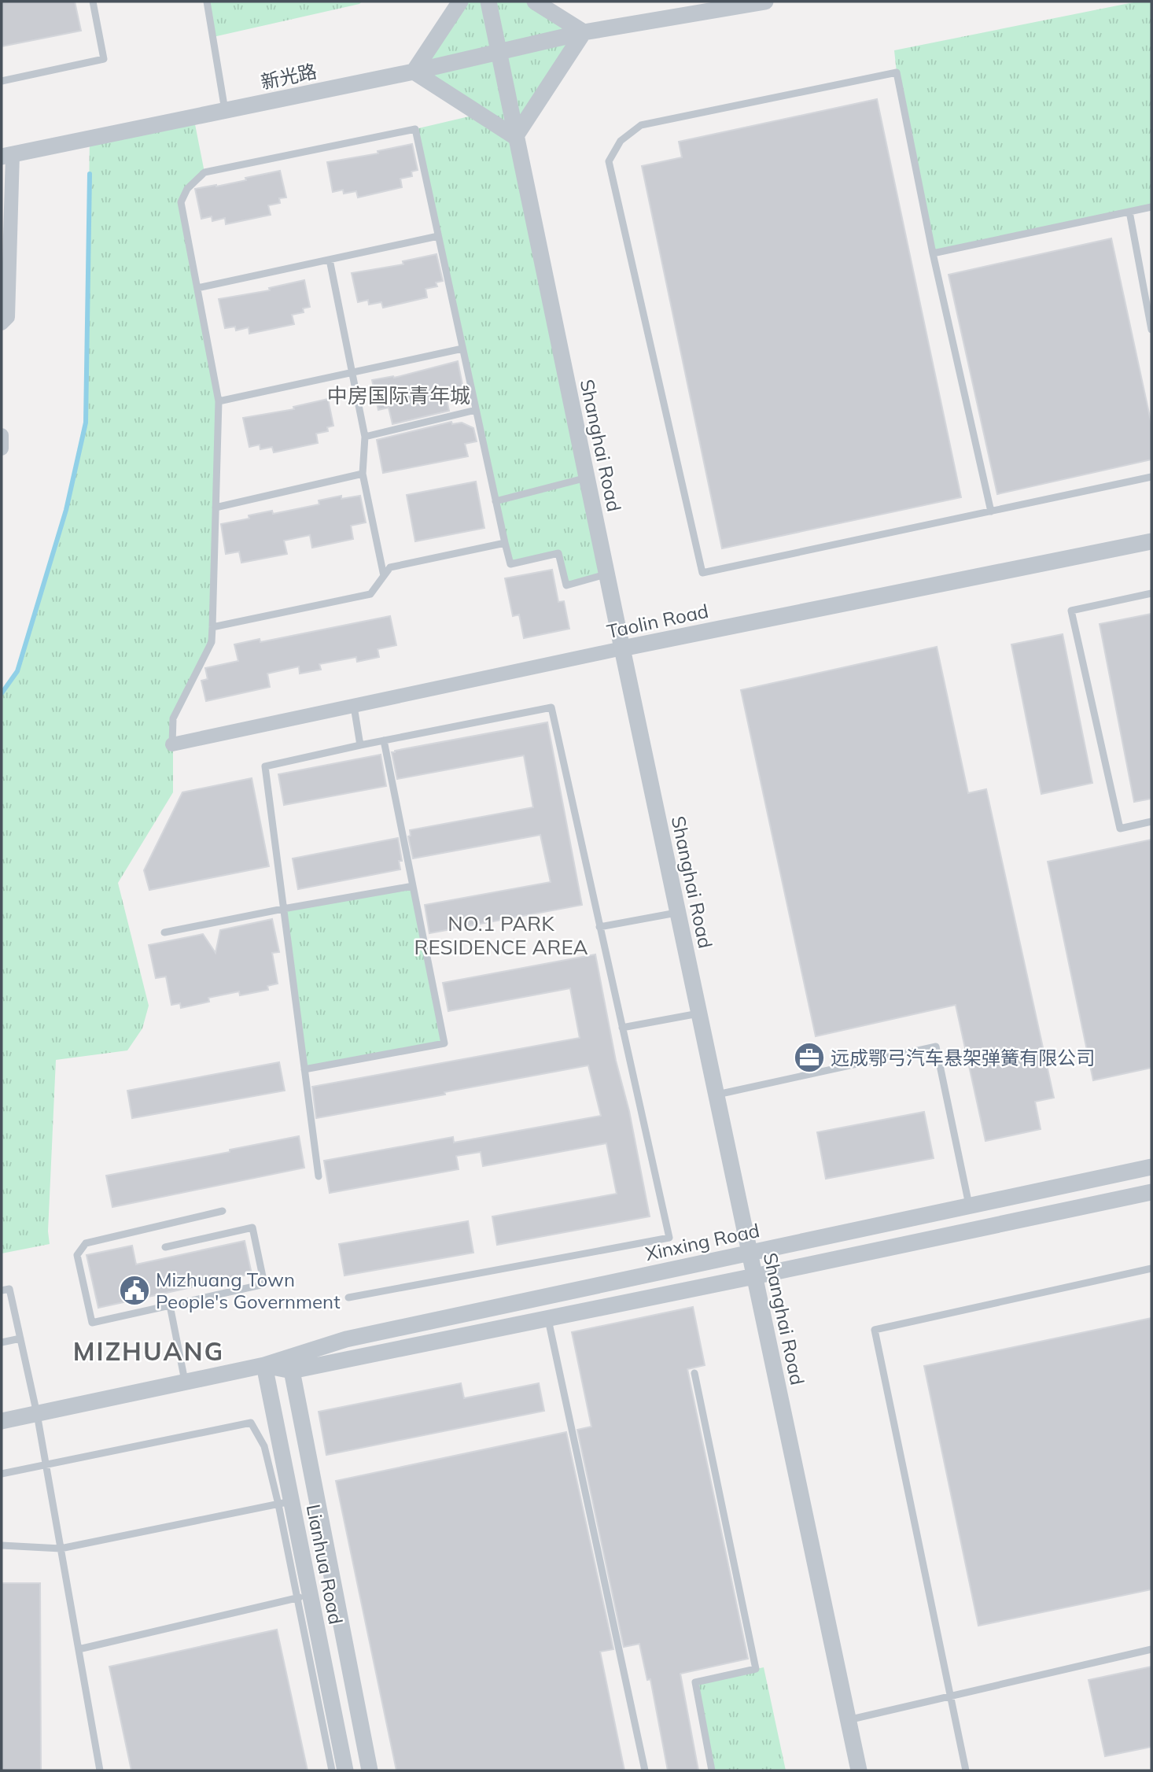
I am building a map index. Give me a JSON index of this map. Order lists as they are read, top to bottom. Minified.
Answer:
{"streets":{"street":["新光路","Shanghai Road","Taolin Road","Xinxing Road","Lianhua Road"]},"crossings":[["新光路","Shanghai Road"],["Shanghai Road","Taolin Road"],["Shanghai Road","Xinxing Road"],["Xinxing Road","Lianhua Road"]],"districts":["中房国际青年城","NO.1 PARK RESIDENCE AREA","MIZHUANG"],"places":{"office":["远成鄂弓汽车悬架弹簧有限公司"],"public building":["Mizhuang Town People's Government"]}}
